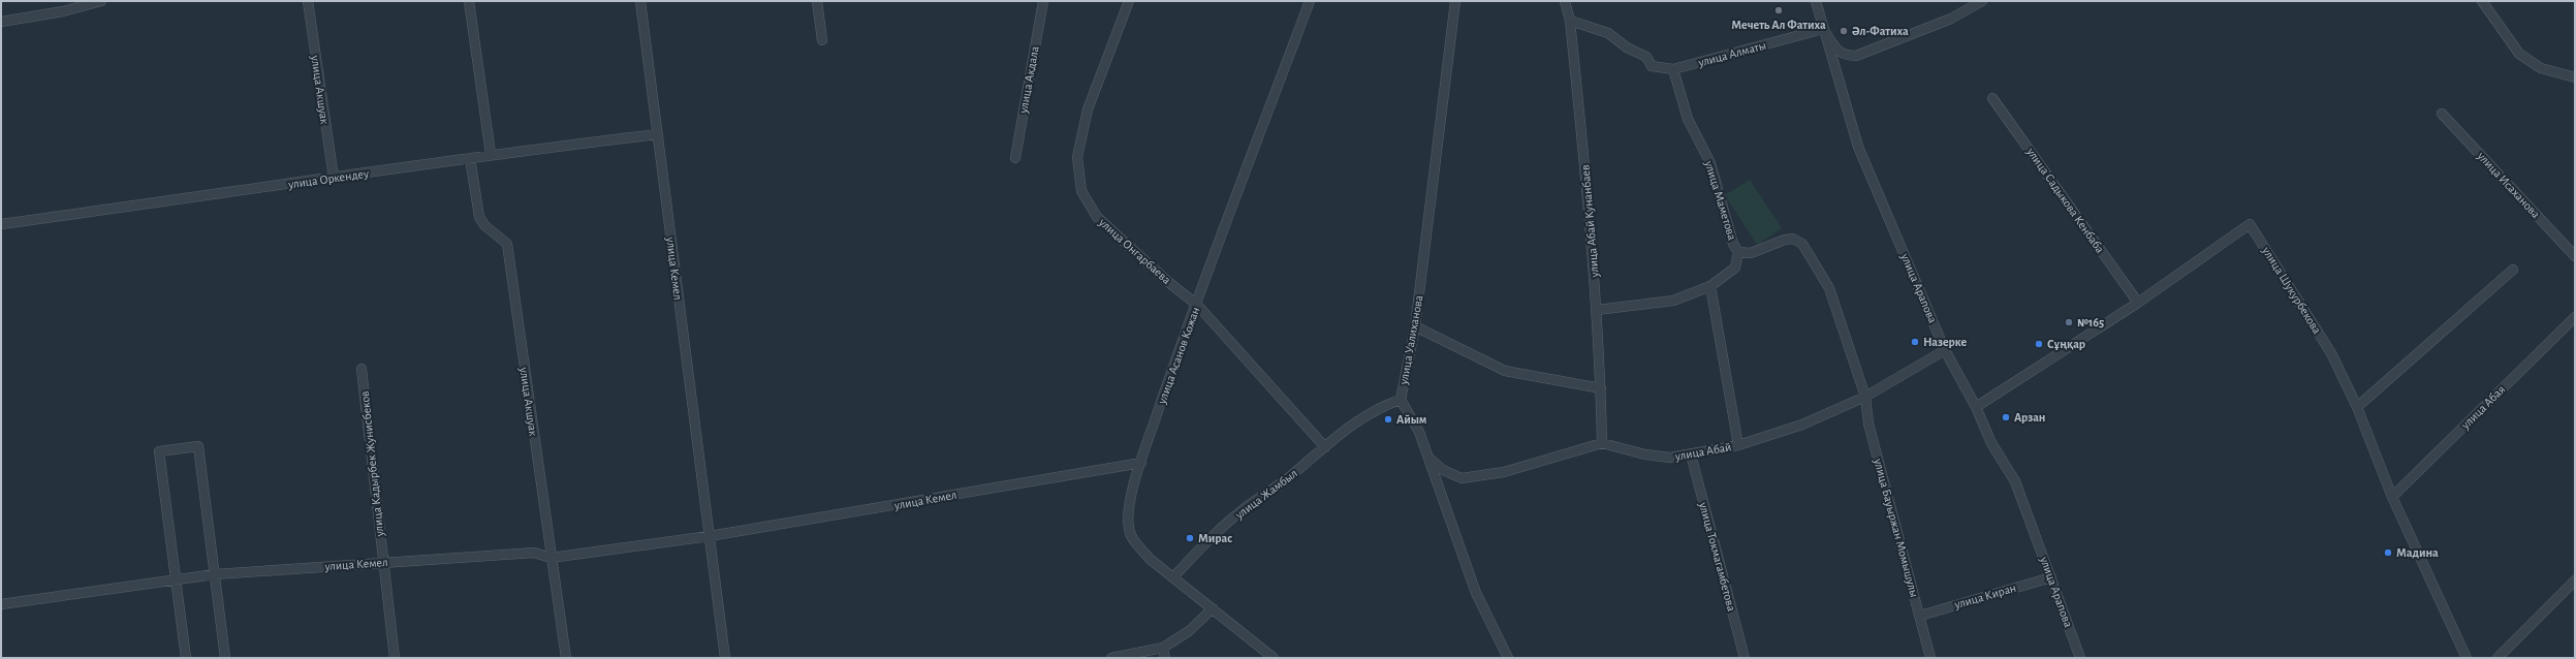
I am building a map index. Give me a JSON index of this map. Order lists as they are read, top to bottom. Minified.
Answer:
{"streets":{"street":["улица Алматы","улица Акдала","улица Акшуак","улица Оркендеу","улица Исаханова","улица Маметова","улица Садыкова Кенбаба","улица Абай Кунанбаев","улица Онгарбаева","улица Кемел","улица Арапова","улица Шукурбекова","улица Уалиханова","улица Асанов Кожан","улица Абая","улица Абай","улица Кадырбек Жунисбеков","улица Жамбыл","улица Бауыржан Момышулы","улица Токмагамбетова","улица Киран"]},"crossings":[["улица Алматы","улица Маметова"],["улица Алматы","улица Абай Кунанбаев"],["улица Алматы","улица Арапова"],["улица Акшуак","улица Оркендеу"],["улица Акшуак","улица Кемел"],["улица Оркендеу","улица Кемел"],["улица Маметова","улица Абай"],["улица Маметова","улица Бауыржан Момышулы"],["улица Садыкова Кенбаба","улица Шукурбекова"],["улица Абай Кунанбаев","улица Абай"],["улица Онгарбаева","улица Асанов Кожан"],["улица Кемел","улица Асанов Кожан"],["улица Кемел","улица Кадырбек Жунисбеков"],["улица Арапова","улица Шукурбекова"],["улица Арапова","улица Абай"],["улица Арапова","улица Киран"],["улица Шукурбекова","улица Абая"],["улица Уалиханова","улица Жамбыл"],["улица Асанов Кожан","улица Жамбыл"],["улица Абай","улица Бауыржан Момышулы"],["улица Абай","улица Токмагамбетова"],["улица Бауыржан Момышулы","улица Киран"]],"places":["Мечеть Ал Фатиха","Әл-Фатиха","№165","Назерке","Сұңқар","Арзан","Айым","Мирас","Мадина"]}
